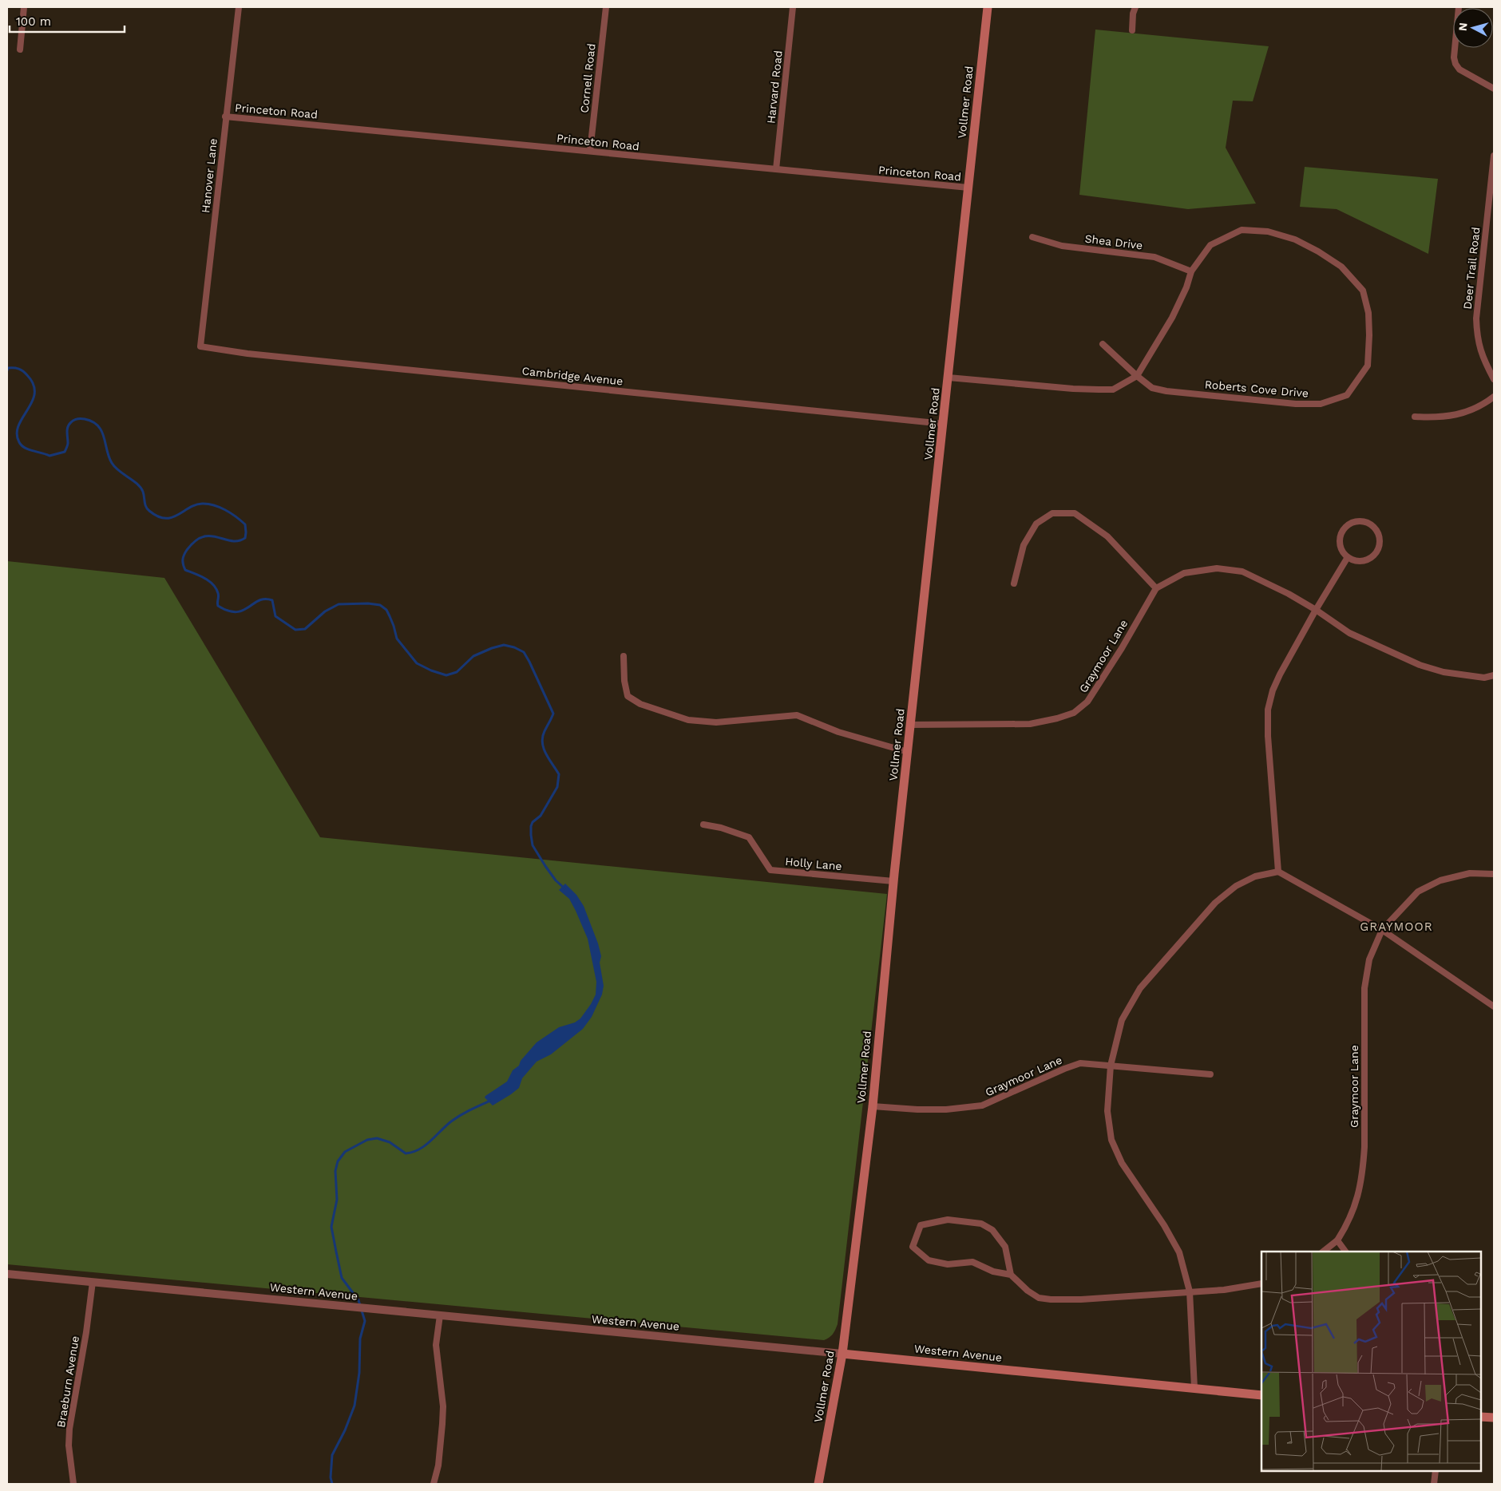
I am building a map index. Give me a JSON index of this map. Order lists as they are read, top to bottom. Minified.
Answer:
{"streets":{"main road":["Vollmer Road","Western Avenue"],"street":["Cornell Road","Harvard Road","Princeton Road","Hanover Lane","Shea Drive","Deer Trail Road","Cambridge Avenue","Roberts Cove Drive","Graymoor Lane","Holly Lane","Braeburn Avenue"]},"crossings":[["Cornell Road","Princeton Road"],["Harvard Road","Princeton Road"],["Vollmer Road","Princeton Road"],["Vollmer Road","Cambridge Avenue"],["Vollmer Road","Roberts Cove Drive"],["Vollmer Road","Graymoor Lane"],["Vollmer Road","Holly Lane"],["Vollmer Road","Western Avenue"],["Princeton Road","Hanover Lane"],["Hanover Lane","Cambridge Avenue"],["Shea Drive","Roberts Cove Drive"],["Western Avenue","Braeburn Avenue"]],"districts":["GRAYMOOR"],"scale_bar":"100 m","north":"left"}
